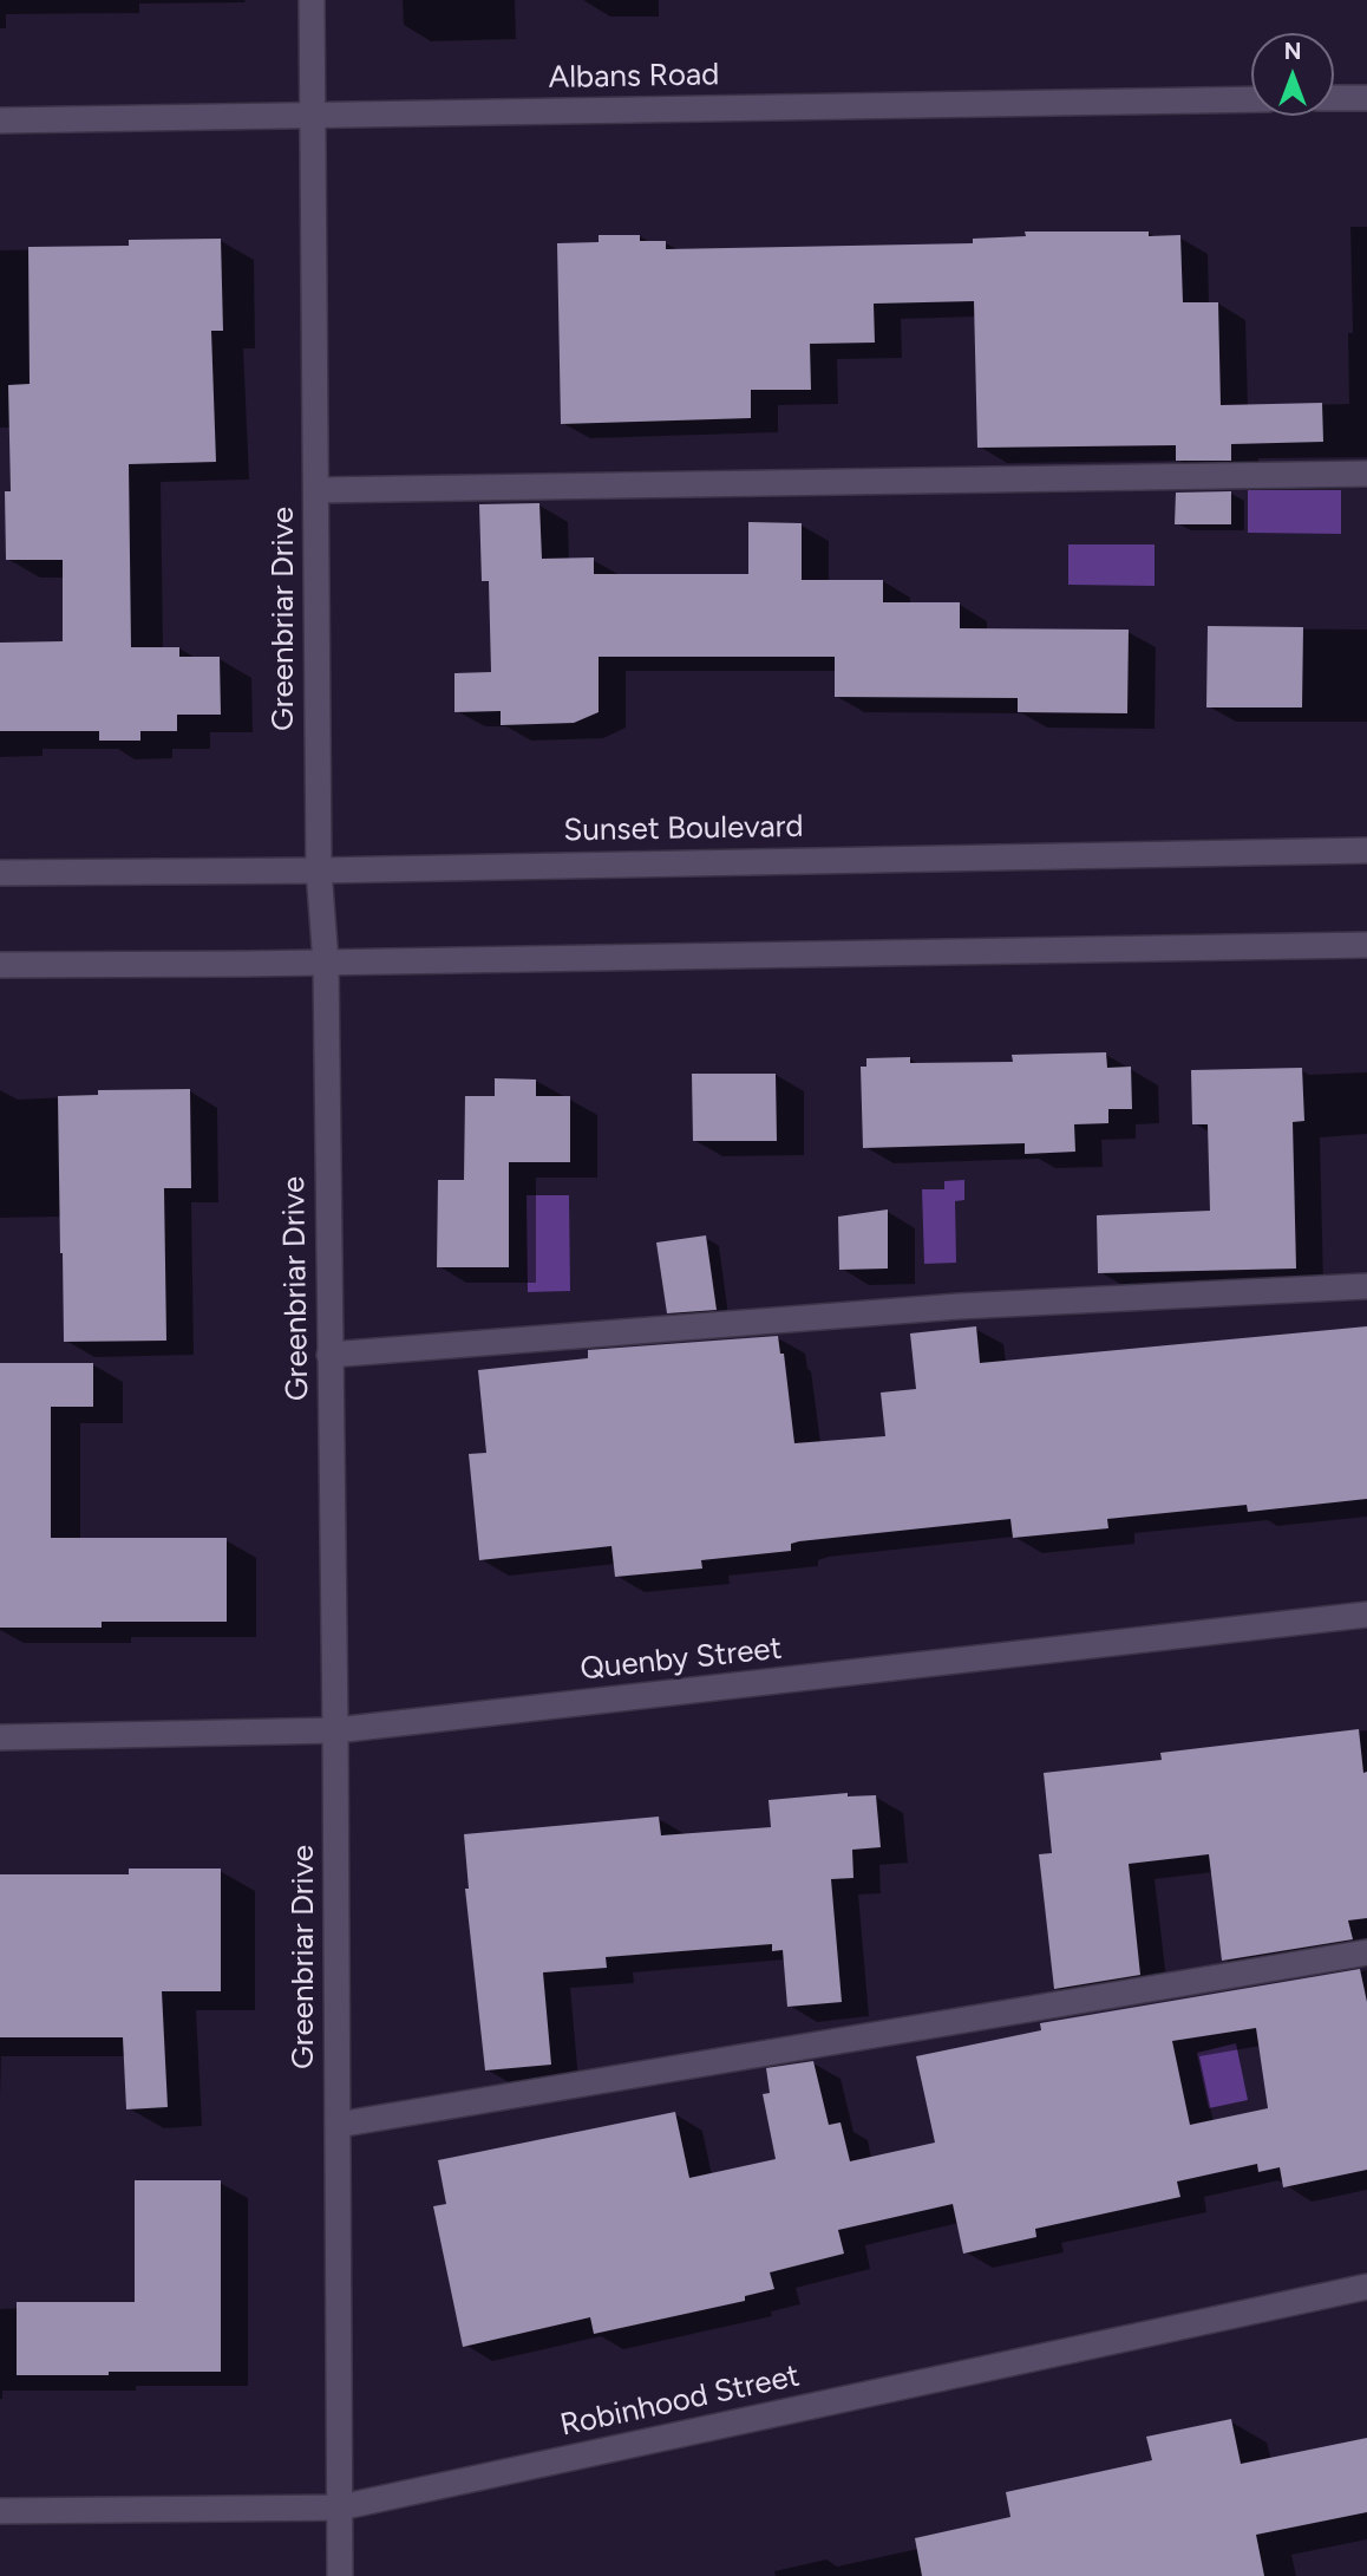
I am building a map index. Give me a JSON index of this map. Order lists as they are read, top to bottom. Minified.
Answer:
{"streets":{"street":["Albans Road","Greenbriar Drive","Sunset Boulevard","Quenby Street","Robinhood Street"]},"crossings":[["Albans Road","Greenbriar Drive"],["Greenbriar Drive","Sunset Boulevard"],["Greenbriar Drive","Quenby Street"],["Greenbriar Drive","Robinhood Street"]],"north":"top"}
